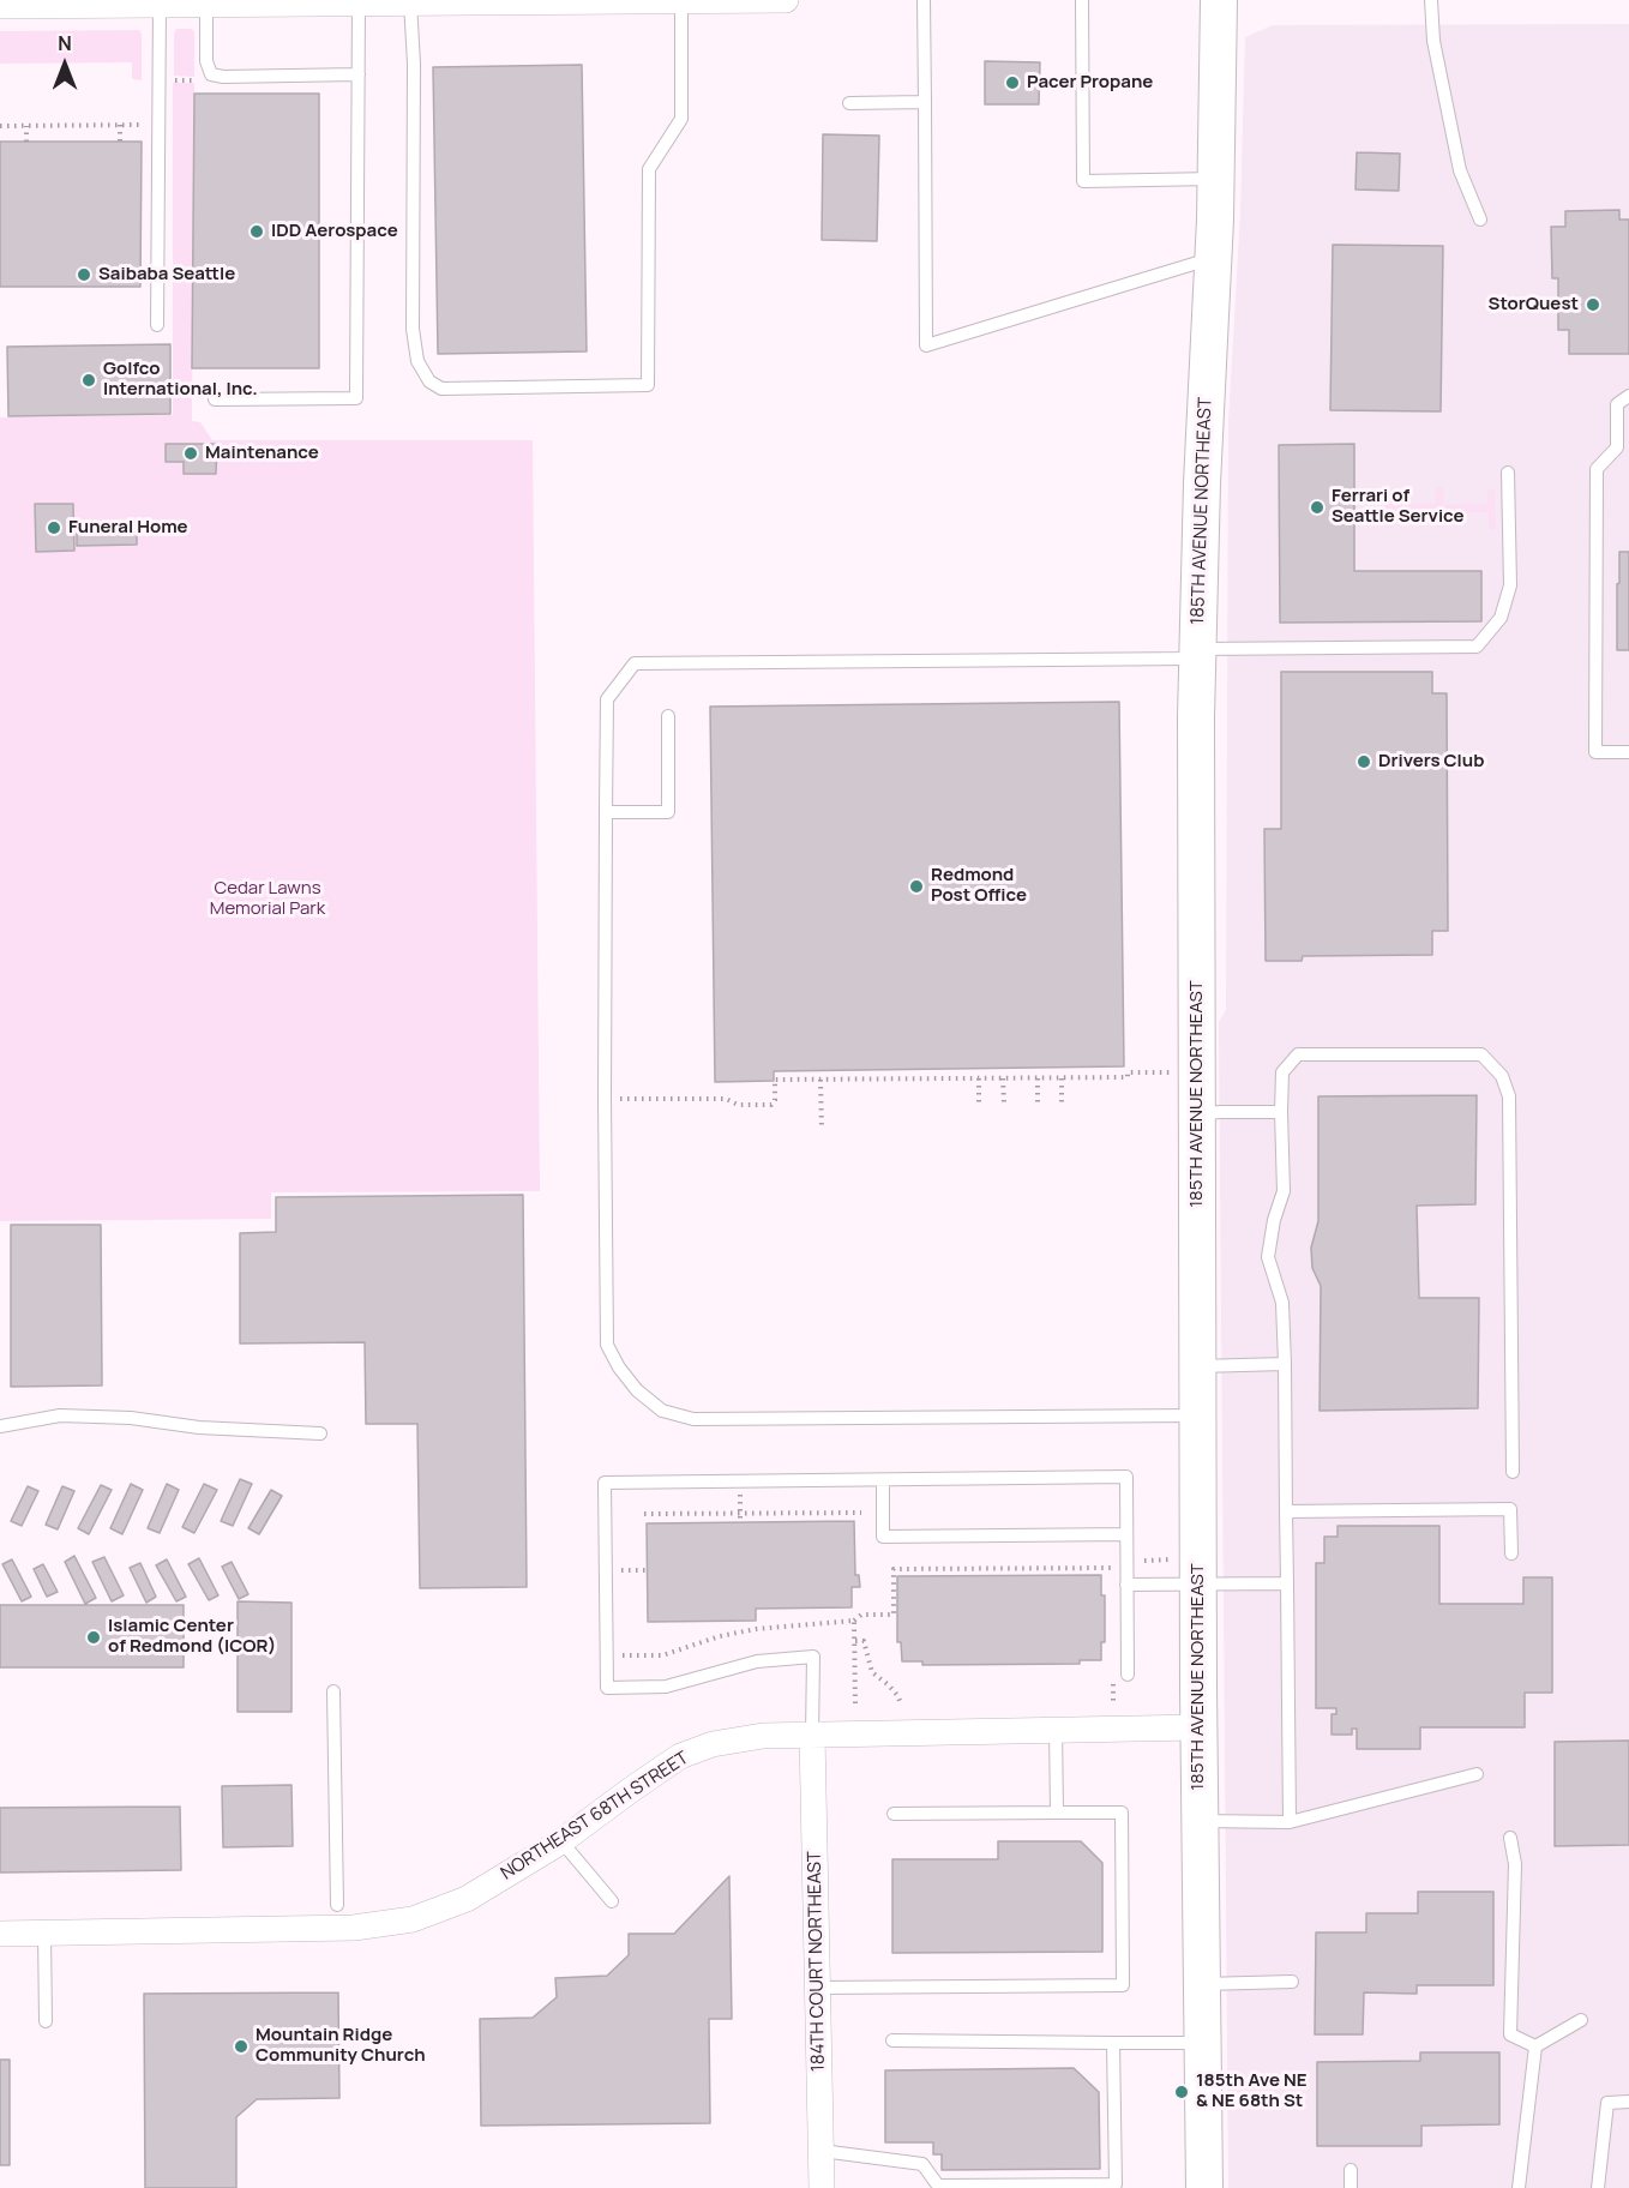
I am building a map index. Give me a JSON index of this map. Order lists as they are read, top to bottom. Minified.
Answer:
{"streets":{"street":["185TH AVENUE NORTHEAST","NORTHEAST 68TH STREET","184TH COURT NORTHEAST"]},"crossings":[["185TH AVENUE NORTHEAST","NORTHEAST 68TH STREET"],["NORTHEAST 68TH STREET","184TH COURT NORTHEAST"]],"parks":["Cedar Lawns Memorial Park"],"places":["Pacer Propane","IDD Aerospace","Saibaba Seattle","StorQuest","Golfco International, Inc.","Maintenance","Ferrari of Seattle Service","Funeral Home","Drivers Club","Redmond Post Office","Islamic Center of Redmond (ICOR)","Mountain Ridge Community Church","185th Ave NE & NE 68th St"],"north":"top"}
